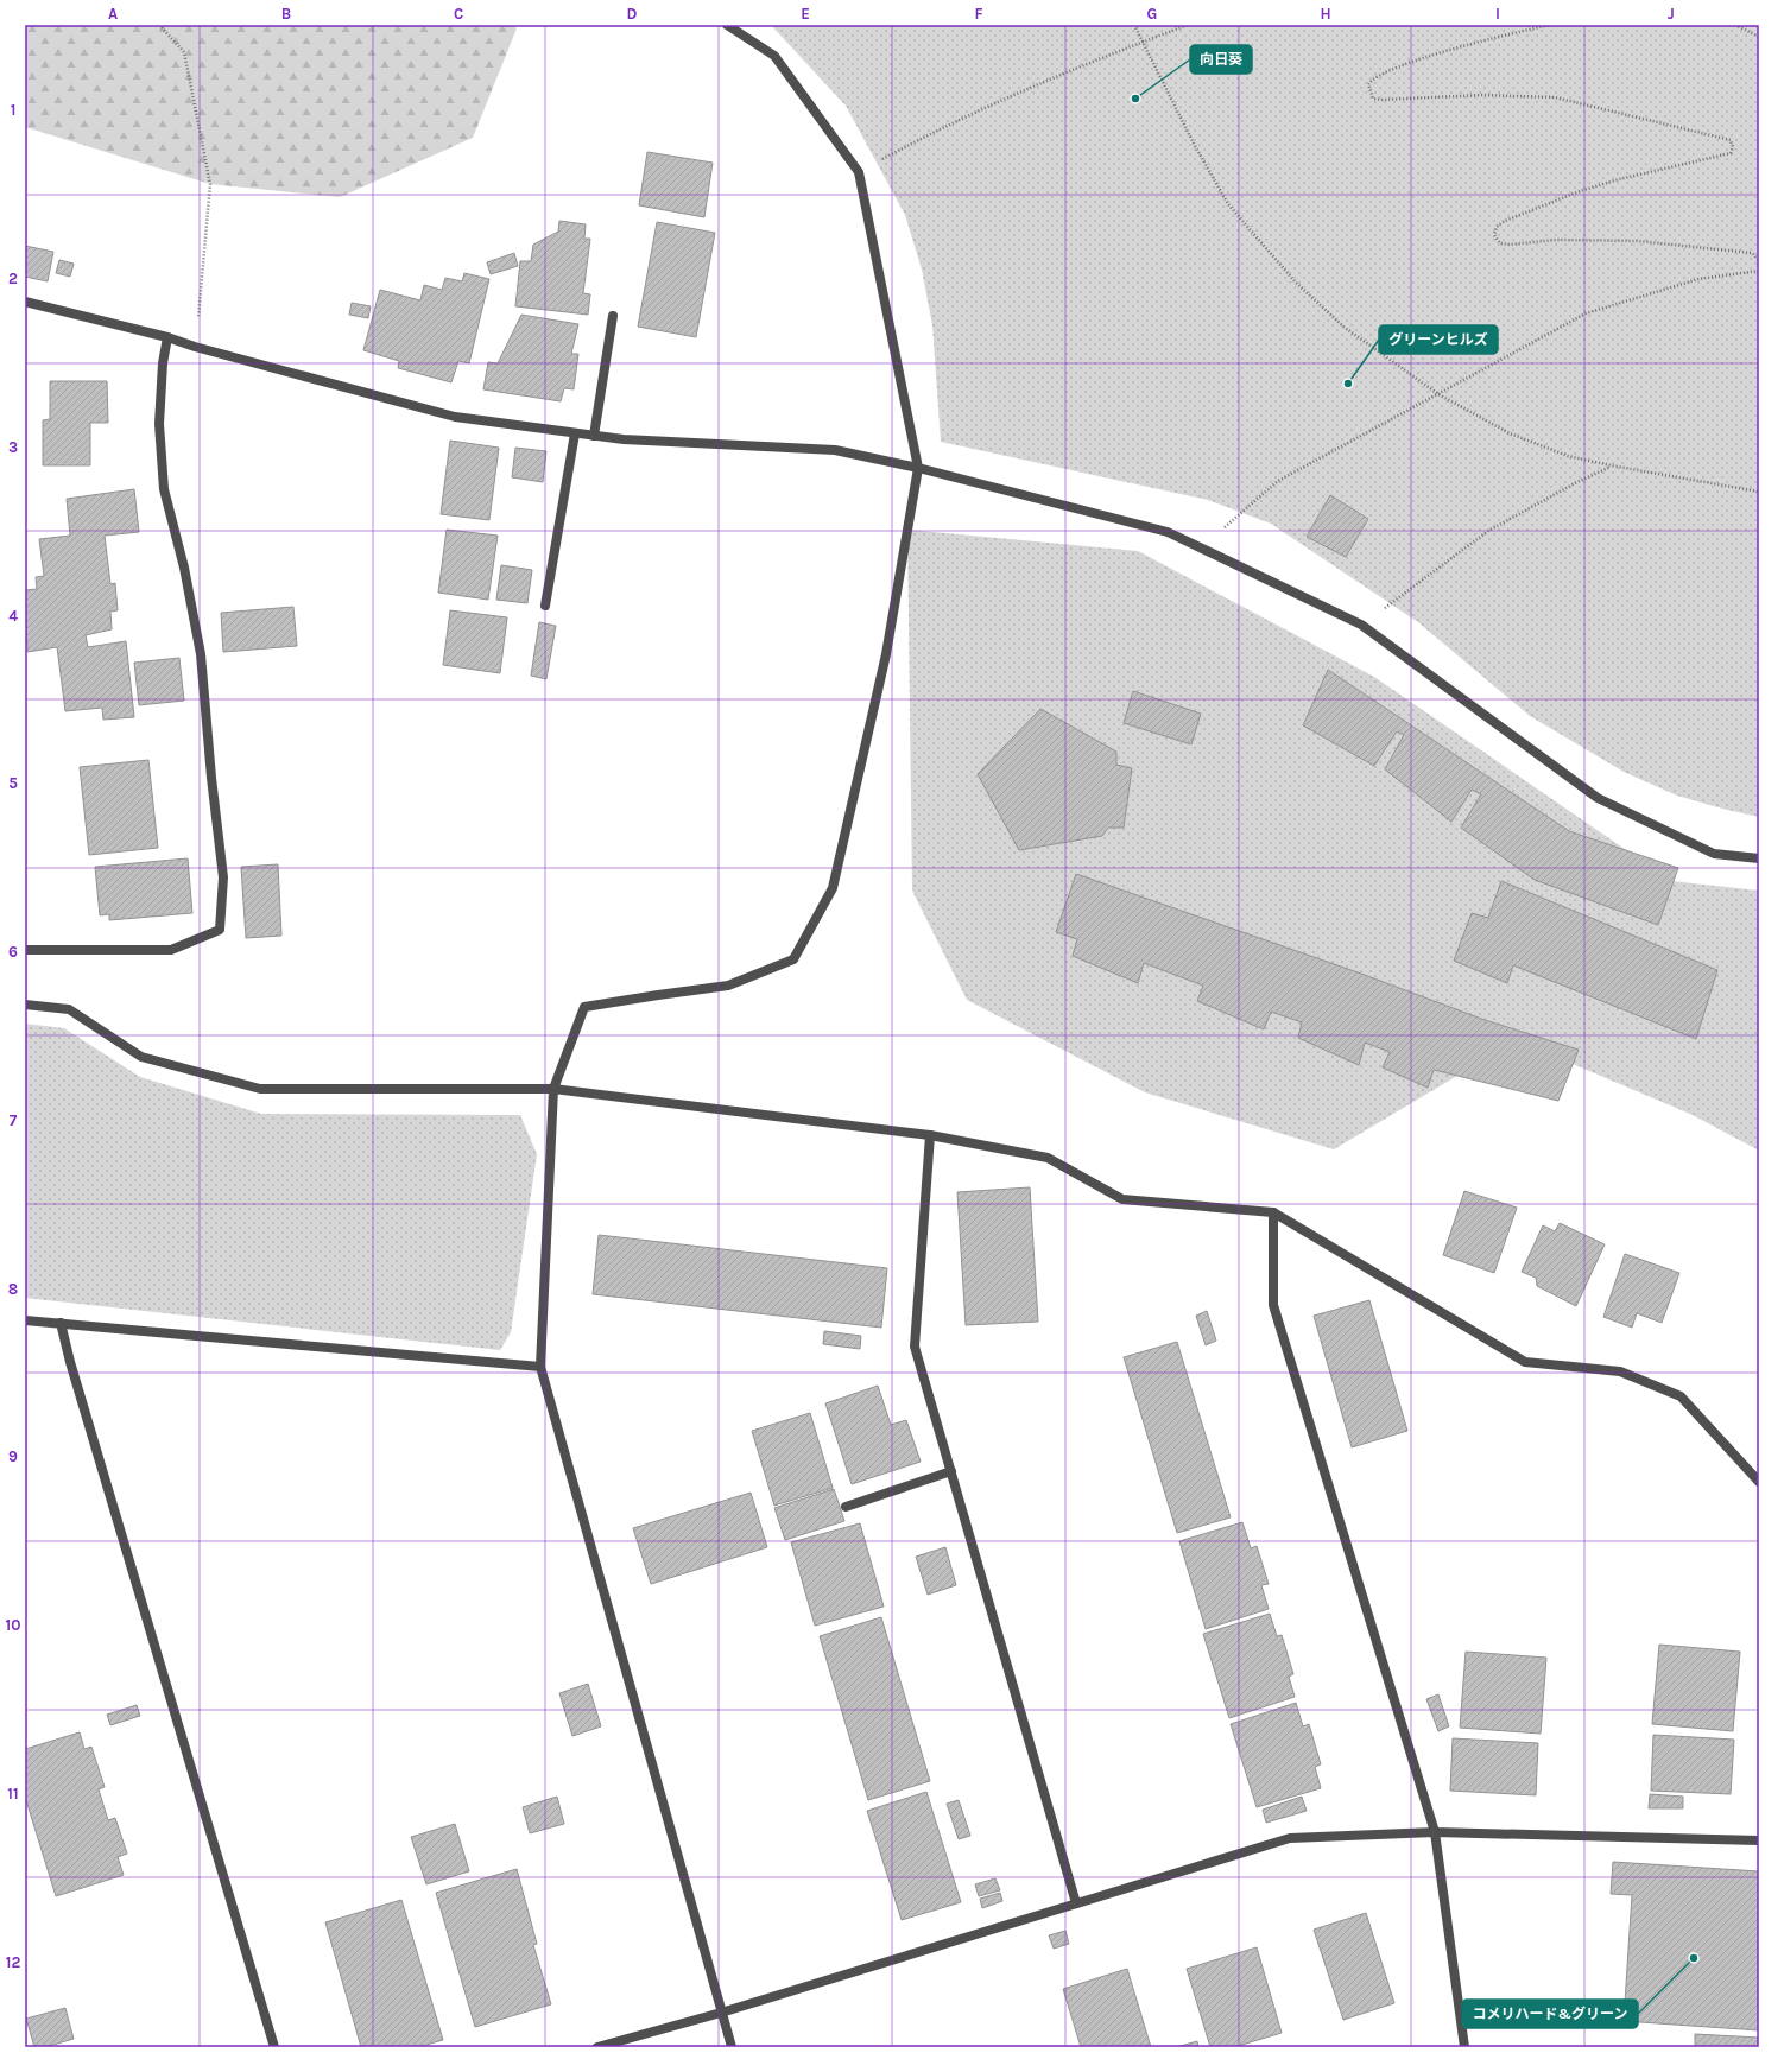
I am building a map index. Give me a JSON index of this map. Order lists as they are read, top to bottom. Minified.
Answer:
{"places":["向日葵","グリーンヒルズ","コメリハード&グリーン"],"grid":{"columns":["A","B","C","D","E","F","G","H","I","J"],"rows":["1","2","3","4","5","6","7","8","9","10","11","12"]}}
